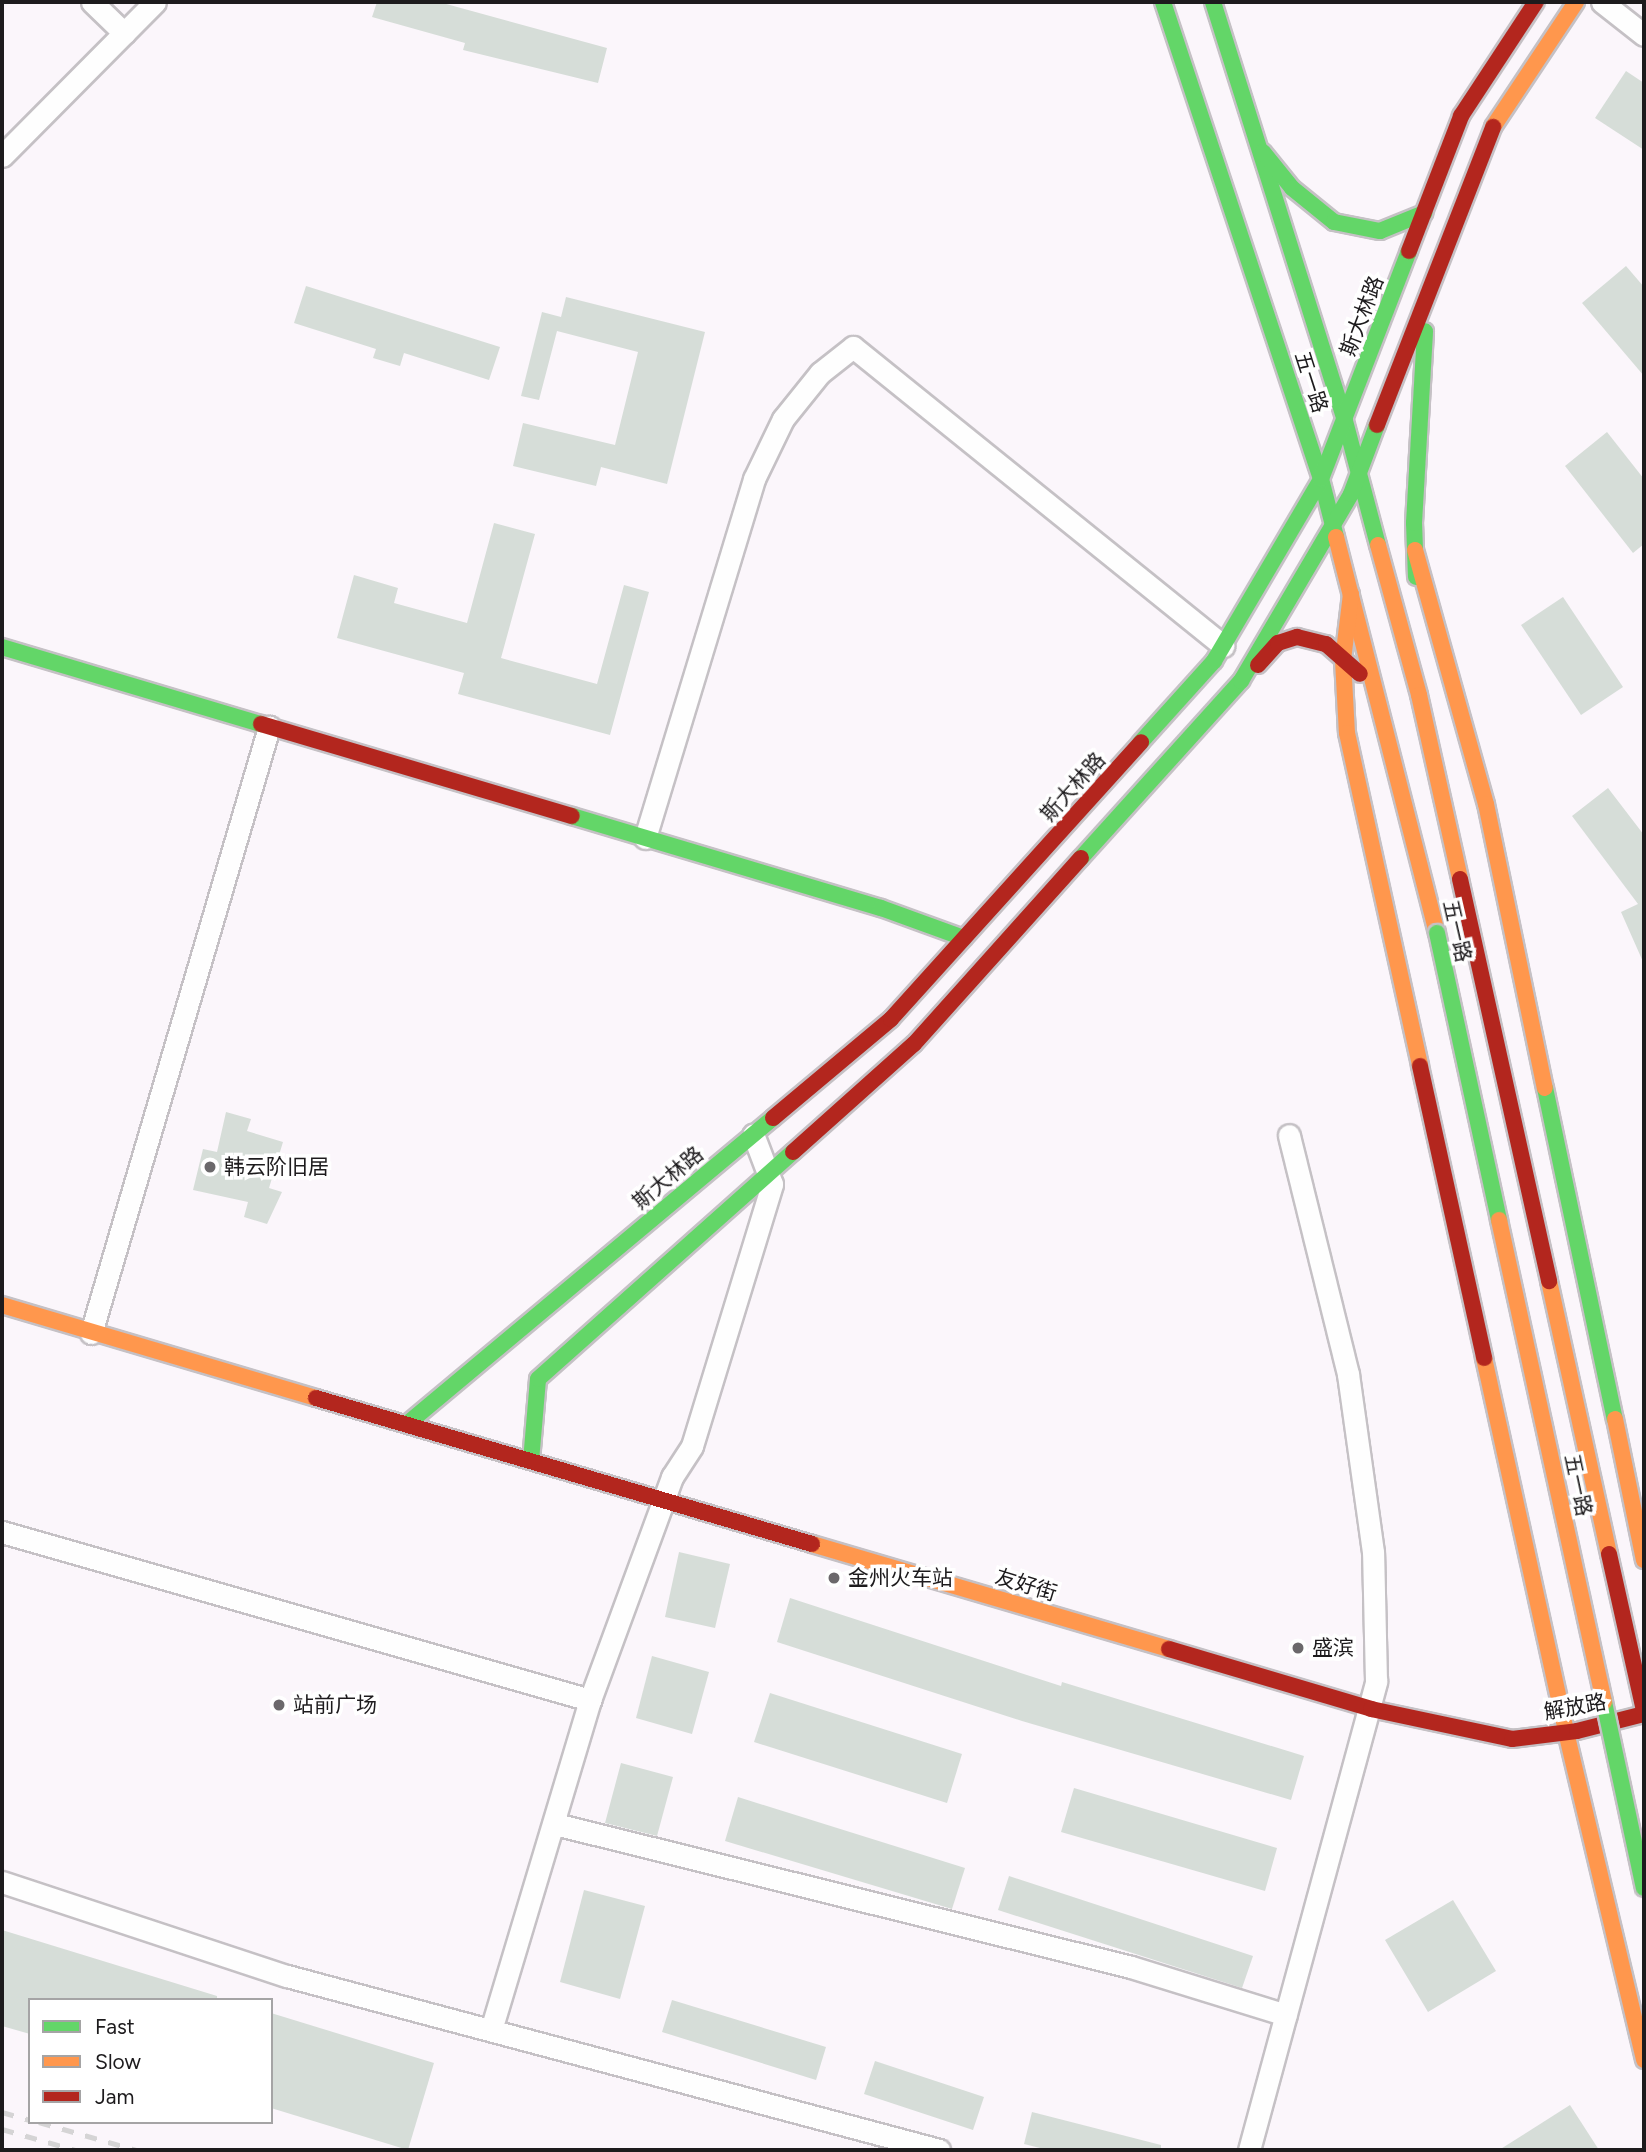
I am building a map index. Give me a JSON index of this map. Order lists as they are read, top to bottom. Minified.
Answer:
{"streets":{"main road":["斯大林路","五一路","友好街","解放路"]},"crossings":[["斯大林路","五一路"],["斯大林路","友好街"],["友好街","解放路"]],"places":["韩云阶旧居","金州火车站","盛滨","站前广场"],"legend":["Fast","Slow","Jam"]}
